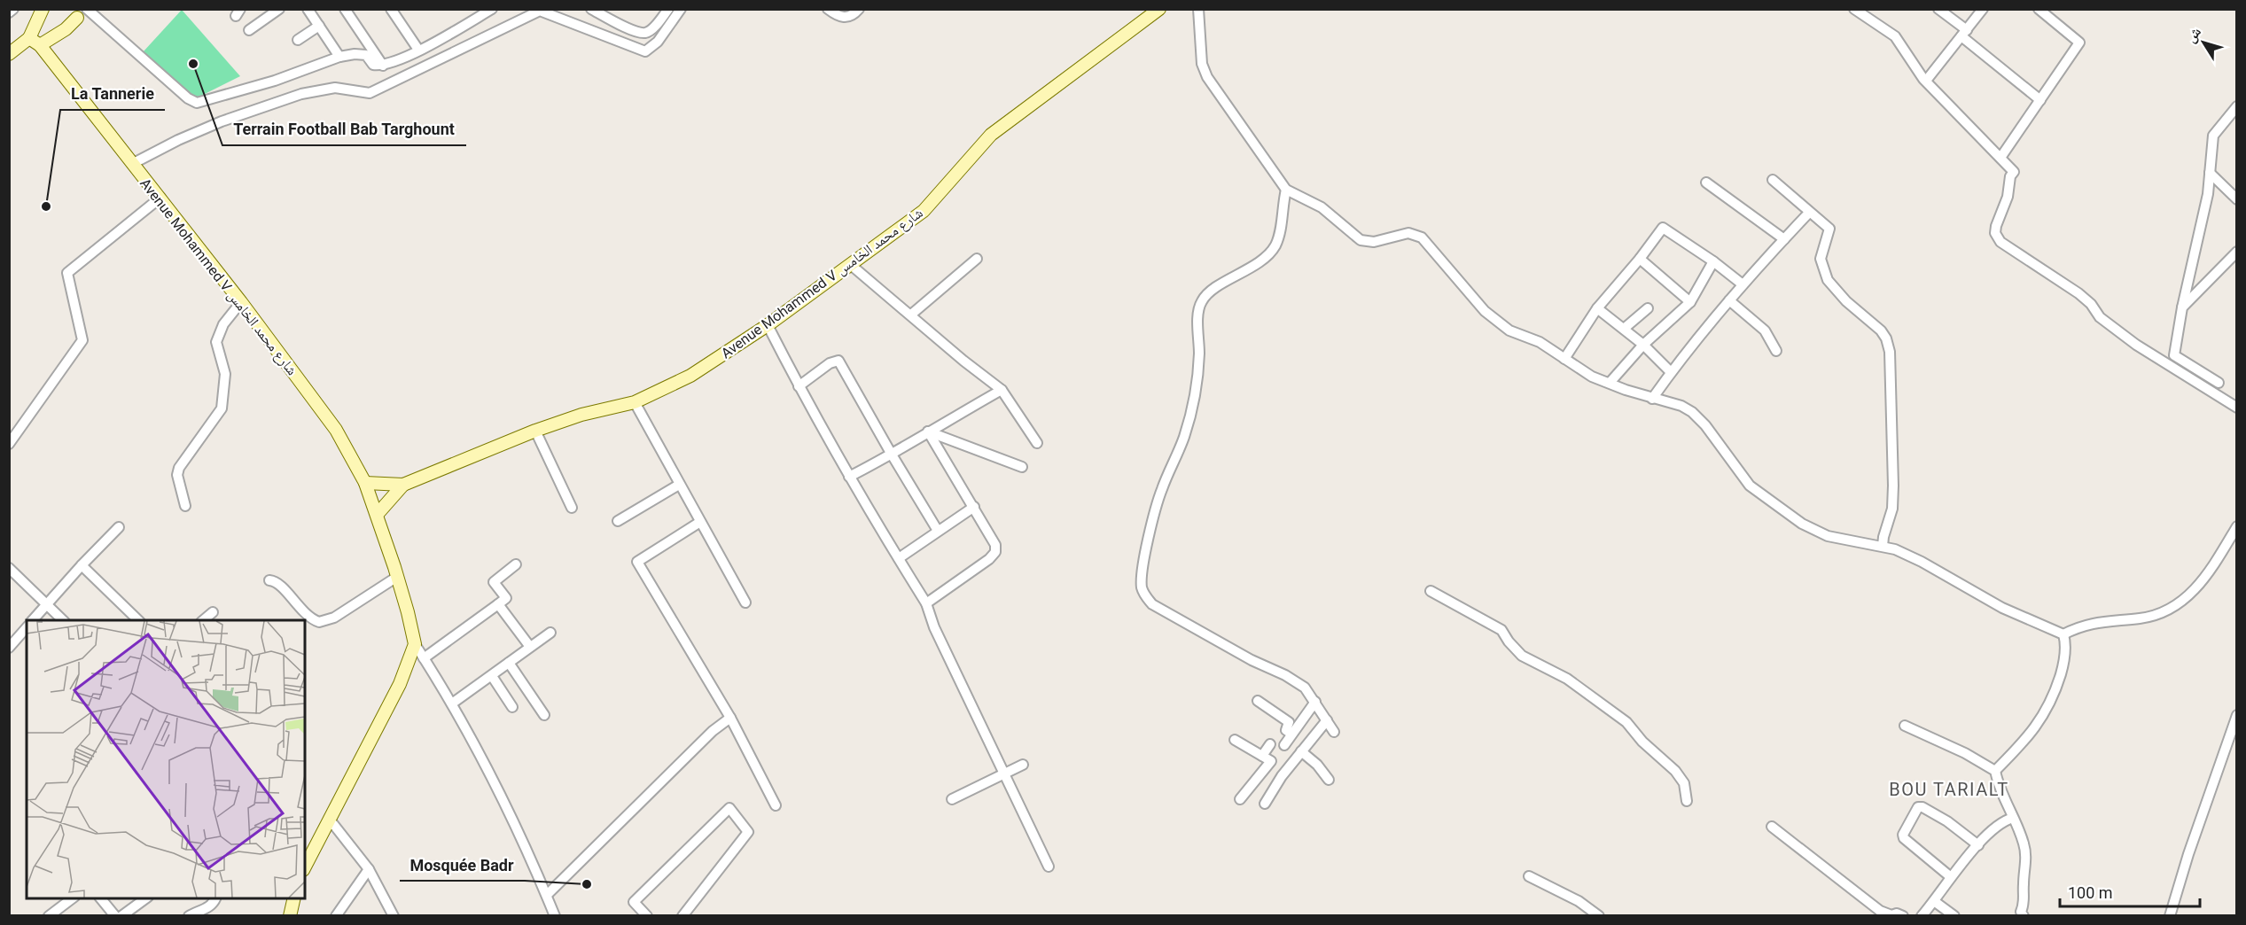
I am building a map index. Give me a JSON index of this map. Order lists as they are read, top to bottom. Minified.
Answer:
{"streets":{"main road":["Avenue Mohammed V شارع محمد الخامس"]},"districts":["BOU TARIALT"],"places":["Terrain Football Bab Targhount","La Tannerie","Mosquée Badr"],"scale_bar":"100 m","north":"top left"}
